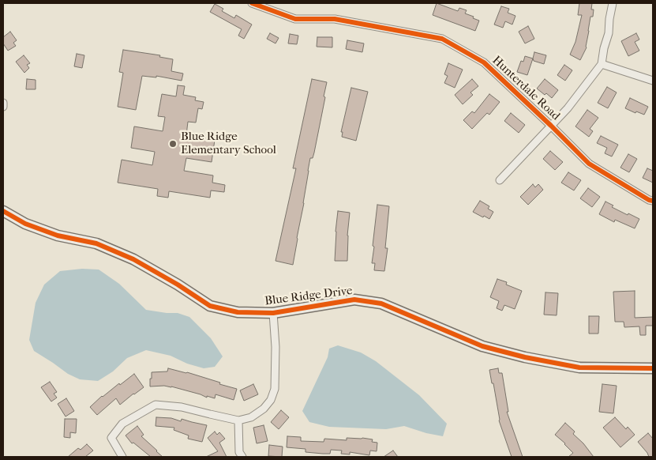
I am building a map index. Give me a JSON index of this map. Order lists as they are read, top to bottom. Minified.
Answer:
{"streets":{"street":["Hunterdale Road","Blue Ridge Drive"]},"places":["Blue Ridge Elementary School"]}
